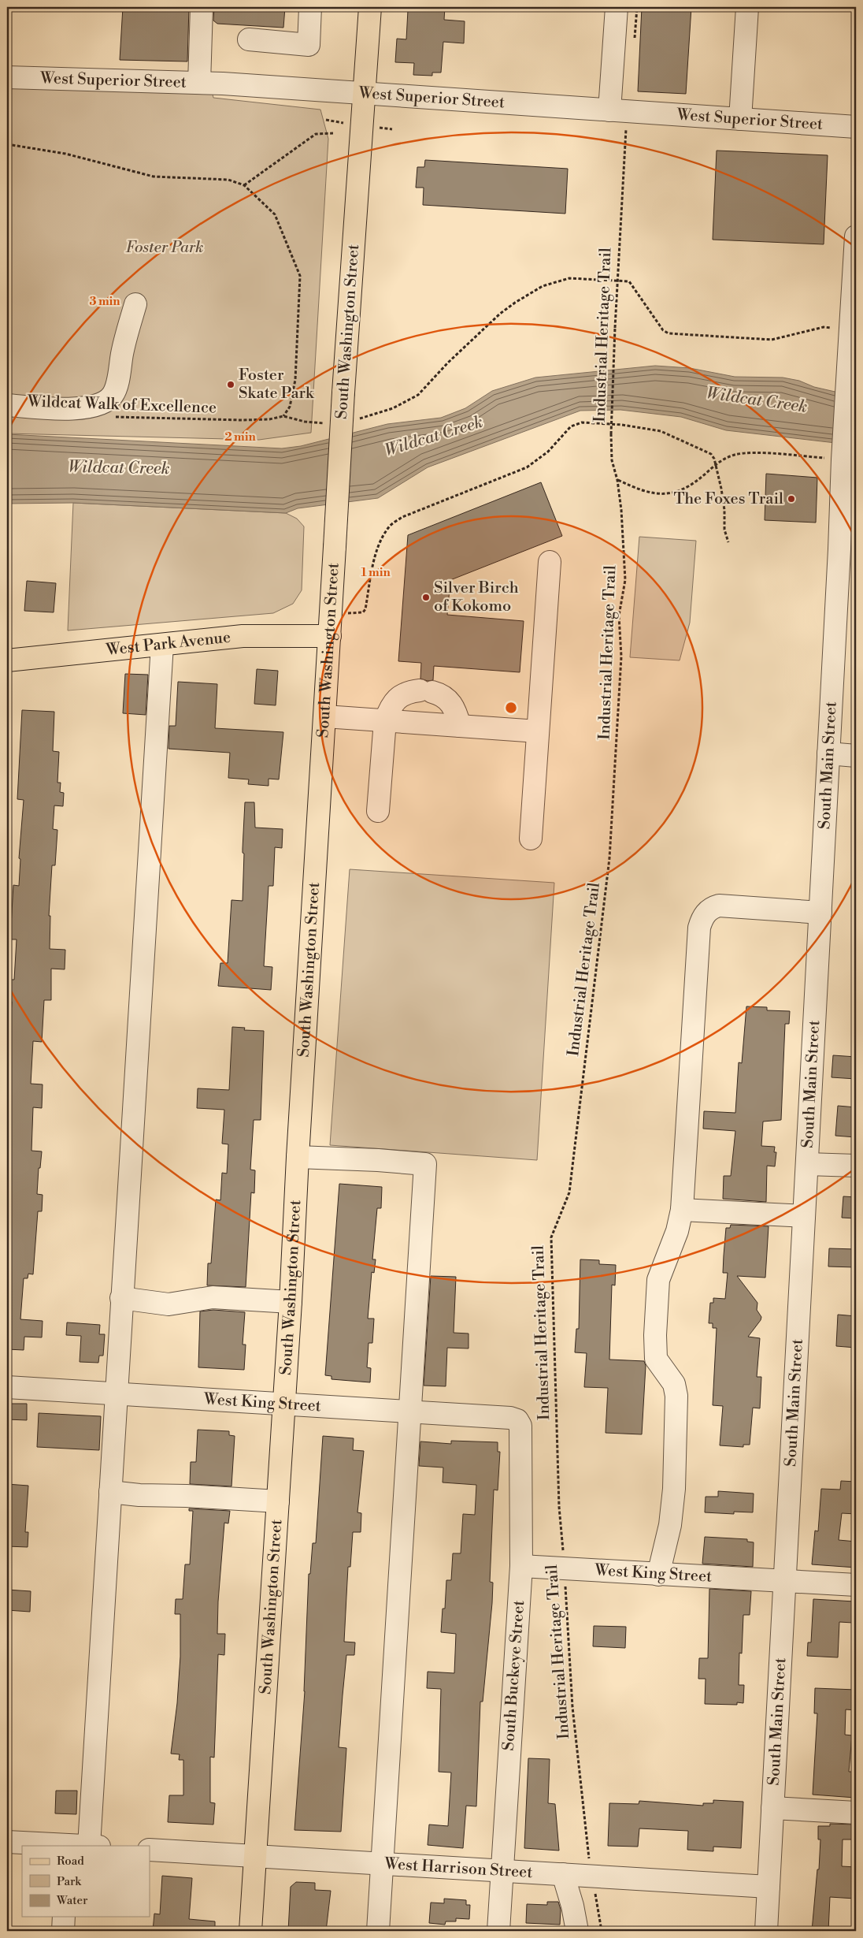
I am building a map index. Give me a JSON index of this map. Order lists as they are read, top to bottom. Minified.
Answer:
{"streets":{"main road":["South Washington Street","West Park Avenue"],"street":["West Superior Street","South Main Street","West King Street","South Buckeye Street","West Harrison Street"],"path":["Industrial Heritage Trail","Wildcat Walk of Excellence"]},"crossings":[["West Superior Street","South Washington Street"],["West Superior Street","Industrial Heritage Trail"],["South Washington Street","West Park Avenue"],["South Washington Street","West King Street"],["South Washington Street","West Harrison Street"],["Industrial Heritage Trail","West King Street"],["Industrial Heritage Trail","West Harrison Street"],["South Main Street","West King Street"],["South Main Street","West Harrison Street"],["West King Street","South Buckeye Street"],["South Buckeye Street","West Harrison Street"]],"water":["Wildcat Creek"],"parks":["Foster Park"],"places":["Foster Skate Park","The Foxes Trail","Silver Birch of Kokomo"],"legend":["Road","Park","Water"],"rings":["3 min","2 min","1 min"]}
